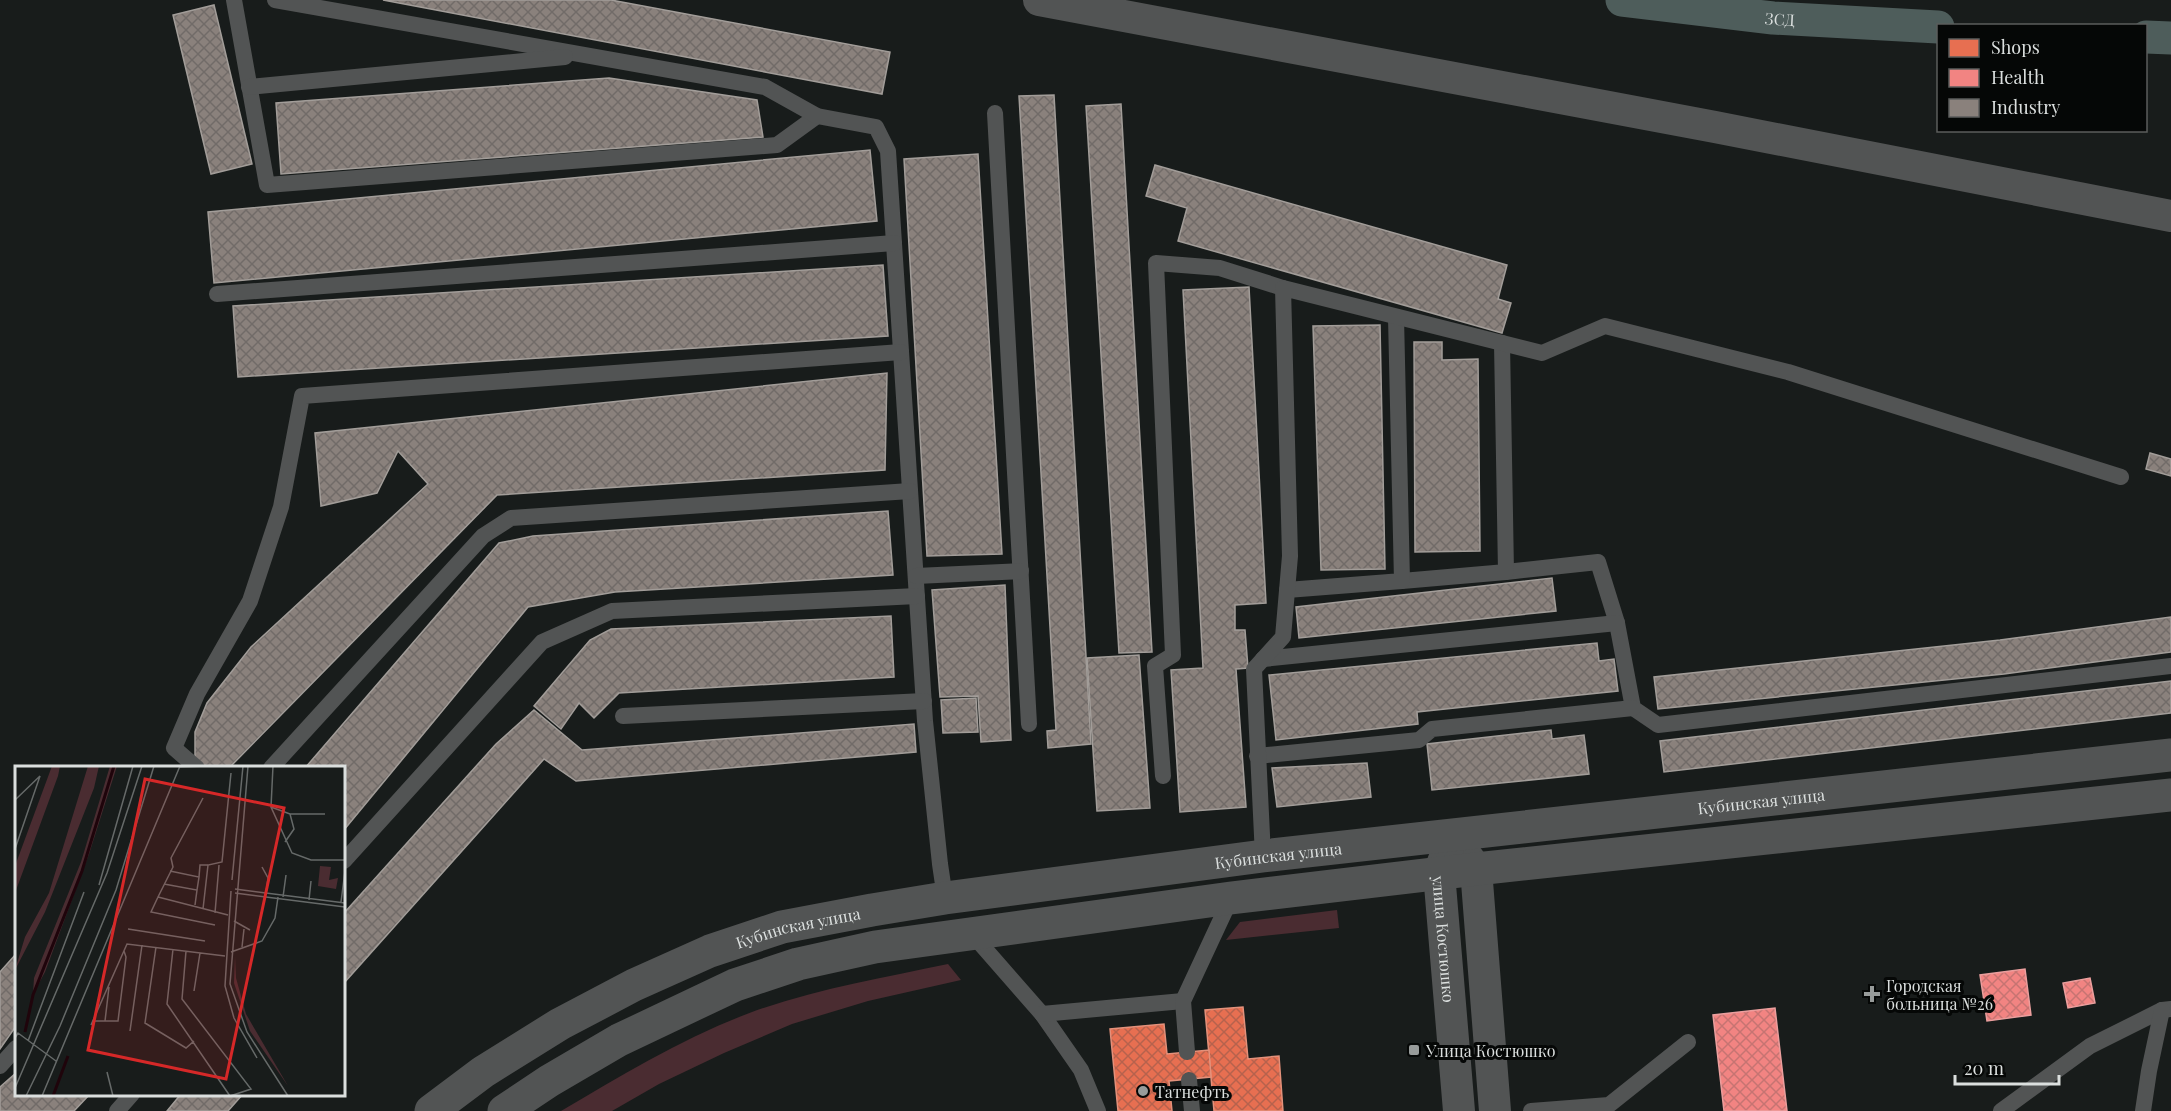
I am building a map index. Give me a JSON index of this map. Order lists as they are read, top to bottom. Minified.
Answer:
{"streets":{"highway":["ЗСД"],"main road":["Кубинская улица"],"street":["улица Костюшко"]},"crossings":[["Кубинская улица","улица Костюшко"]],"places":{"health":["Городская больница №26"],"transit":["Улица Костюшко"],"other":["Татнефть"]},"legend":["Shops","Health","Industry"],"scale_bar":"20 m"}
